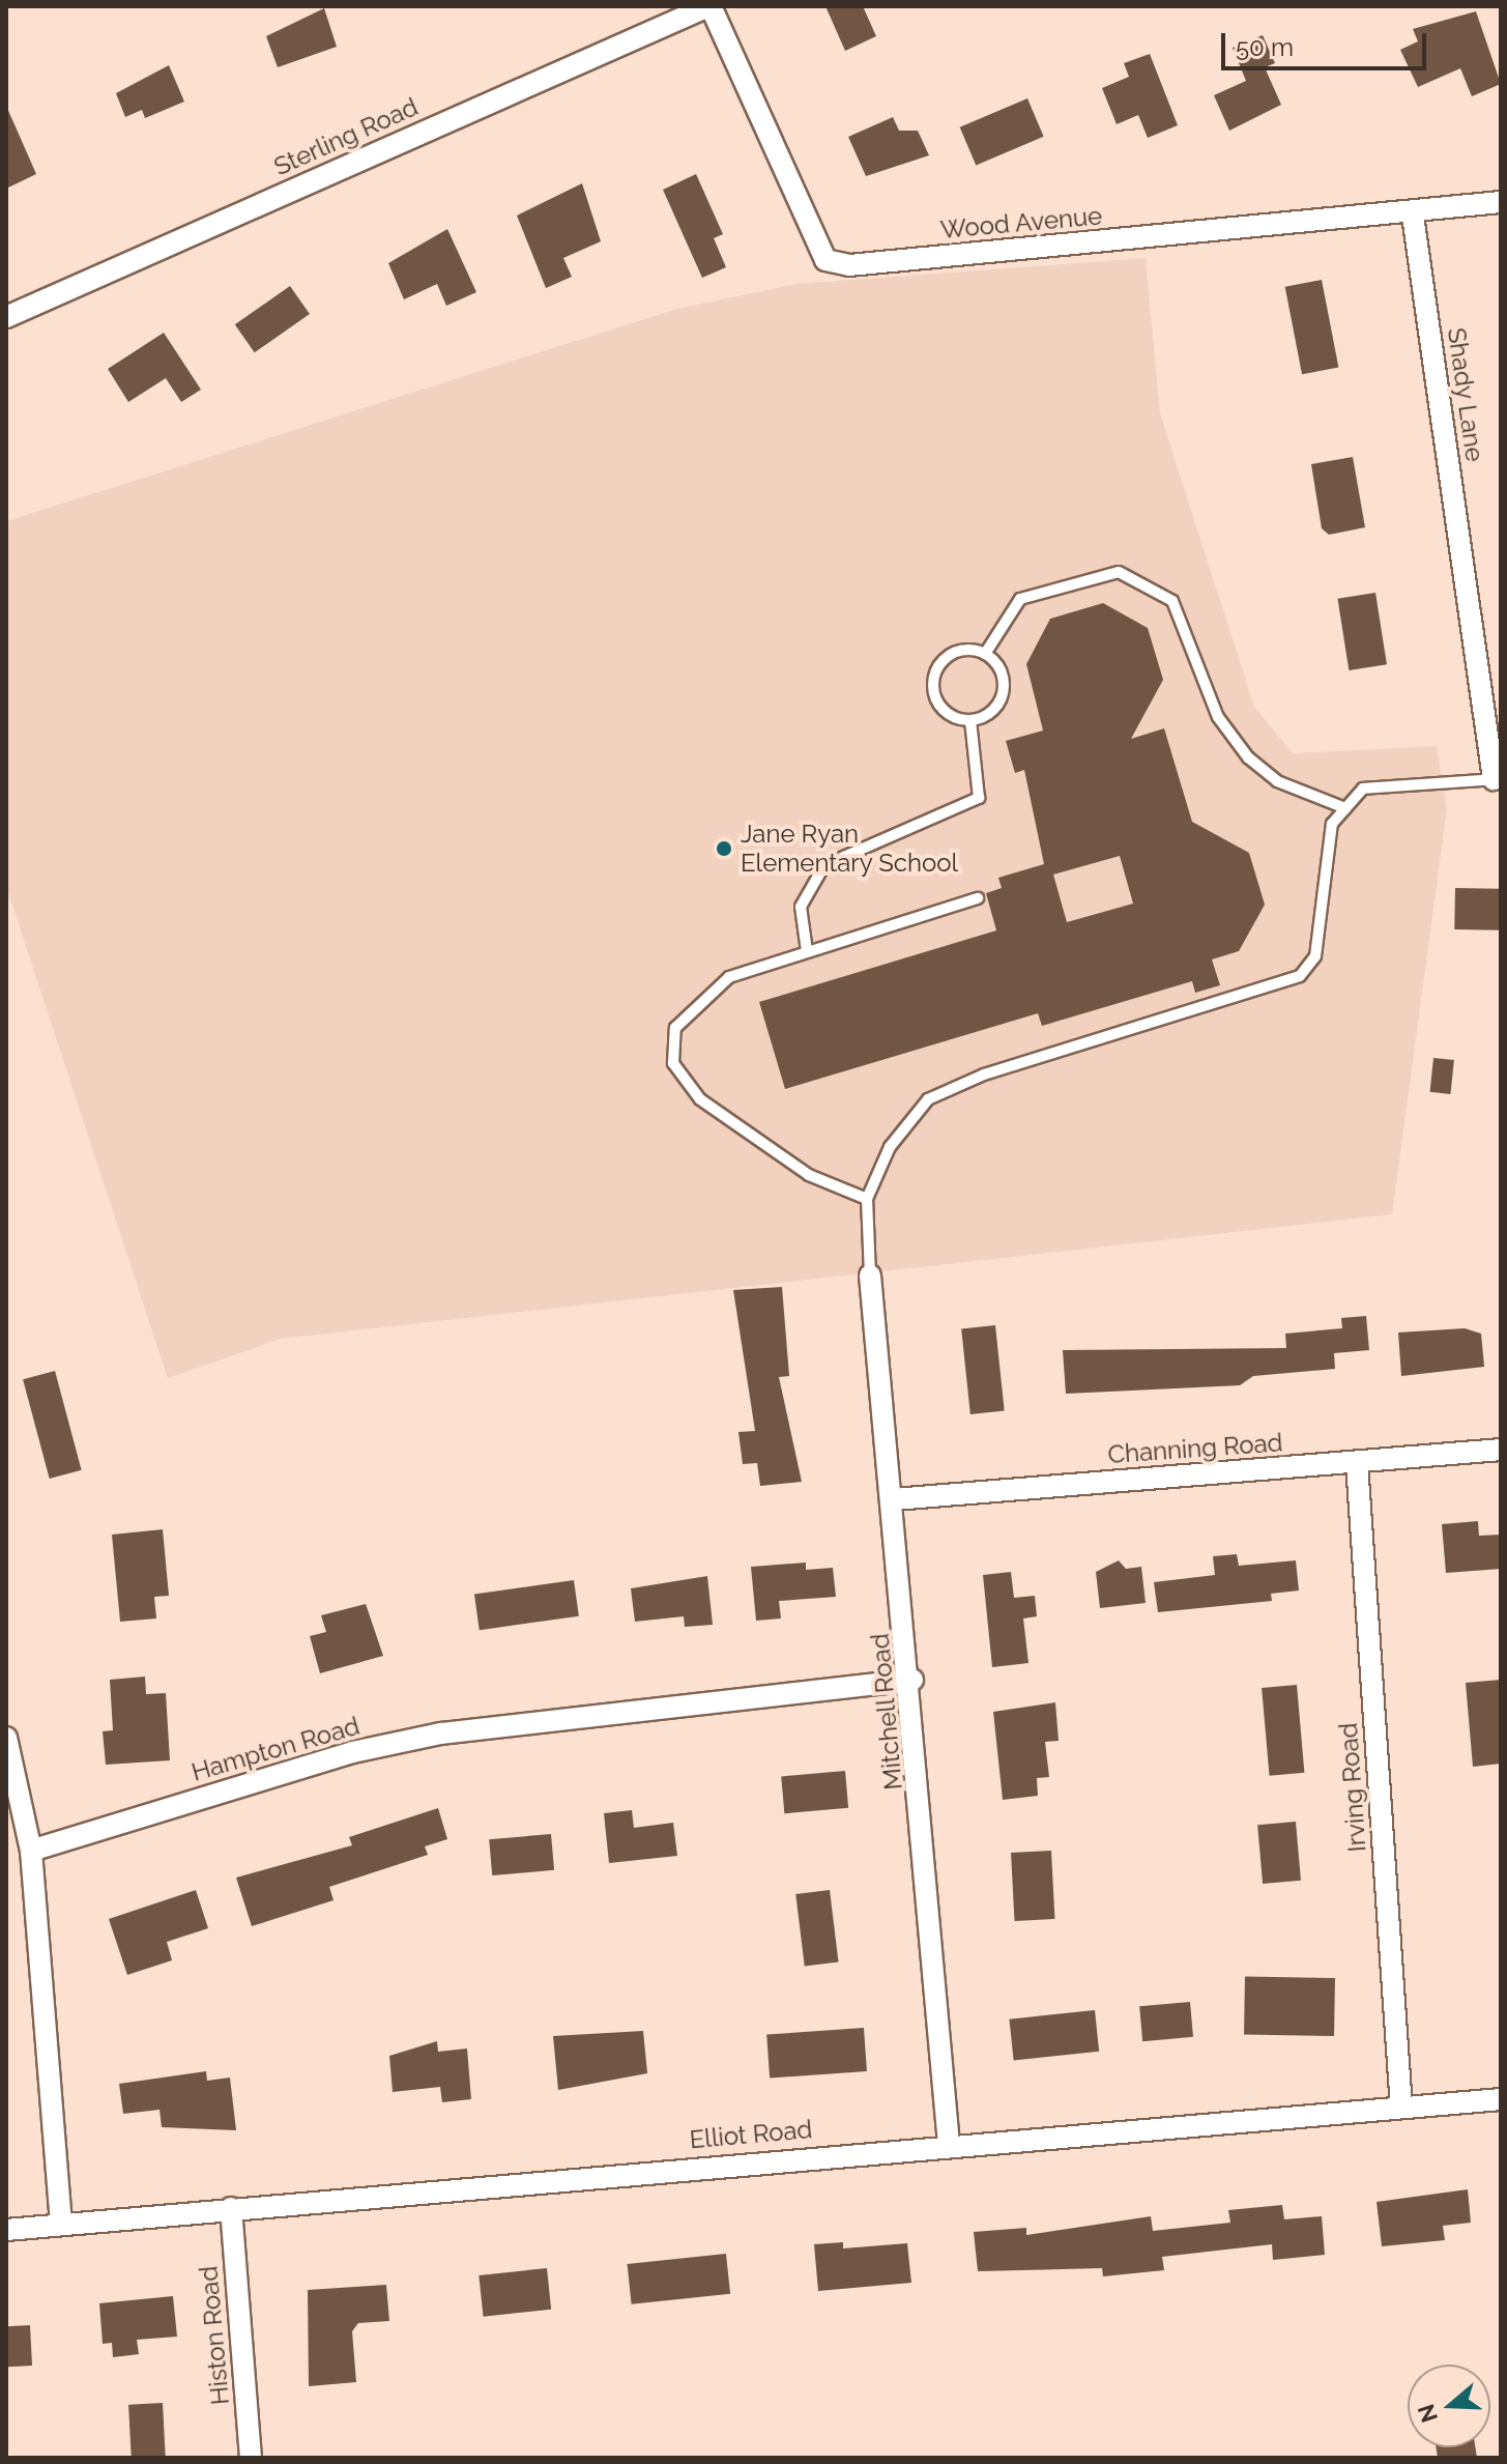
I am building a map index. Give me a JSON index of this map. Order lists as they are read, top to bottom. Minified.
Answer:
{"streets":{"street":["Sterling Road","Wood Avenue","Shady Lane","Channing Road","Mitchell Road","Hampton Road","Irving Road","Elliot Road","Histon Road"]},"crossings":[["Sterling Road","Wood Avenue"],["Wood Avenue","Shady Lane"],["Channing Road","Mitchell Road"],["Channing Road","Irving Road"],["Mitchell Road","Hampton Road"],["Mitchell Road","Elliot Road"],["Irving Road","Elliot Road"],["Elliot Road","Histon Road"]],"places":["Jane Ryan Elementary School"],"scale_bar":"50 m","north":"left"}
